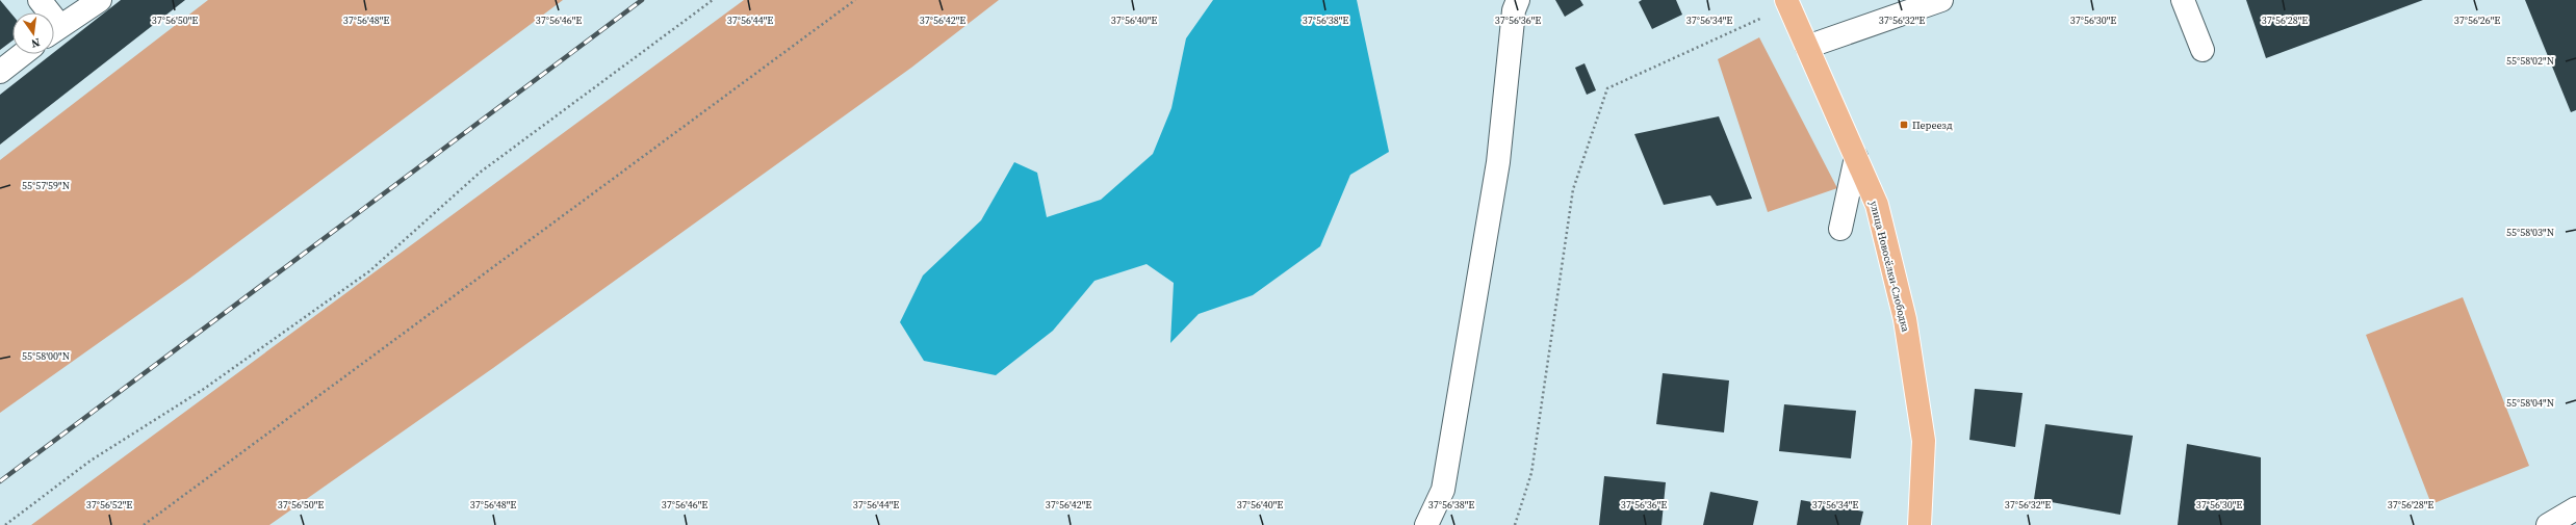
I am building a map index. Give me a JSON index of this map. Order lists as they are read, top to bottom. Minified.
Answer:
{"streets":{"main road":["улица Новосёлки-Слободка"]},"places":{"transit":["Переезд"]},"north":"bottom","coordinates":["37°56'28\"E","37°56'50\"E","37°56'48\"E","37°56'46\"E","37°56'44\"E","37°56'42\"E","37°56'40\"E","37°56'38\"E","37°56'36\"E","37°56'34\"E","37°56'32\"E","37°56'30\"E","37°56'26\"E","55°58'02\"N","55°57'59\"N","55°58'03\"N","55°58'00\"N","55°58'04\"N","37°56'52\"E"]}
